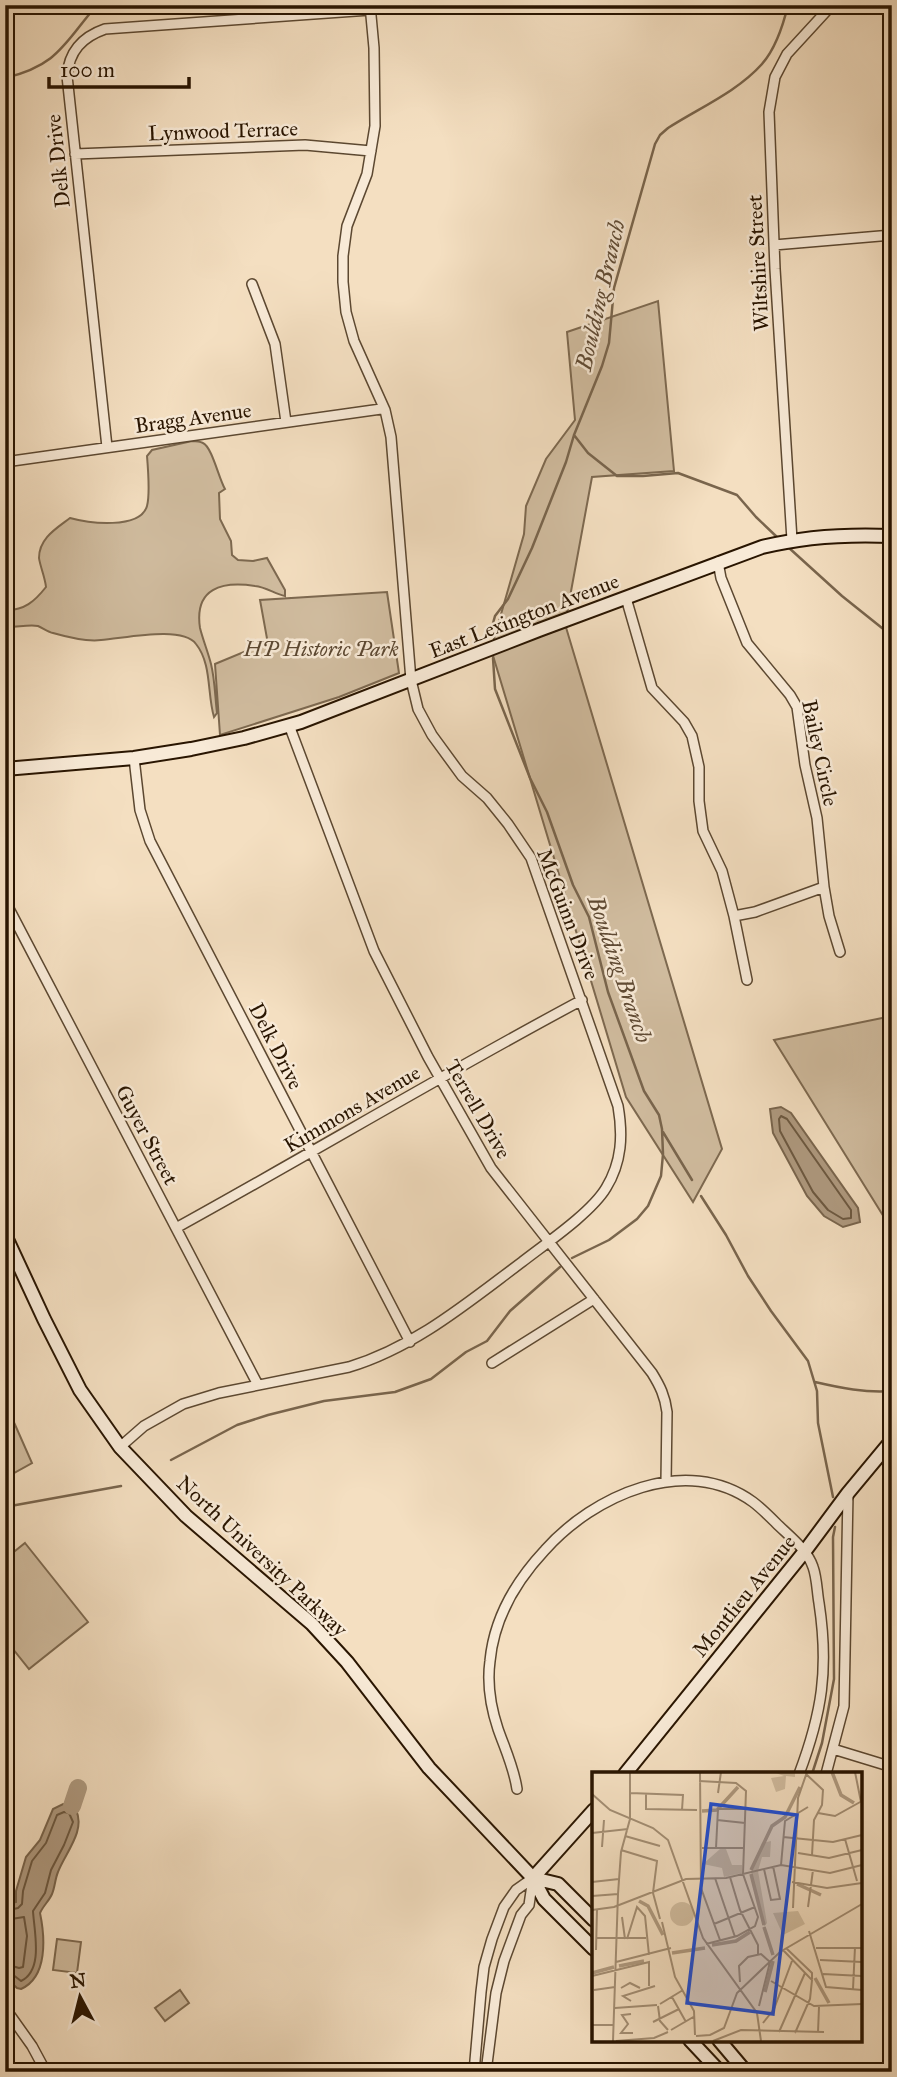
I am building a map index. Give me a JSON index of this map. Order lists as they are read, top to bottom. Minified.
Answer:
{"streets":{"main road":["East Lexington Avenue","North University Parkway","Montlieu Avenue"],"street":["Lynwood Terrace","Delk Drive","Wiltshire Street","Bragg Avenue","Bailey Circle","McGuinn Drive","Kimmons Avenue","Terrell Drive","Guyer Street"]},"crossings":[["Lynwood Terrace","Delk Drive"],["Lynwood Terrace","McGuinn Drive"],["Delk Drive","Bragg Avenue"],["Delk Drive","East Lexington Avenue"],["Delk Drive","McGuinn Drive"],["Delk Drive","Kimmons Avenue"],["Wiltshire Street","East Lexington Avenue"],["Bragg Avenue","McGuinn Drive"],["East Lexington Avenue","Bailey Circle"],["East Lexington Avenue","McGuinn Drive"],["East Lexington Avenue","Terrell Drive"],["McGuinn Drive","Kimmons Avenue"],["McGuinn Drive","Terrell Drive"],["McGuinn Drive","Guyer Street"],["McGuinn Drive","North University Parkway"],["Kimmons Avenue","Terrell Drive"],["Kimmons Avenue","Guyer Street"]],"water":["Boulding Branch"],"parks":["HP Historic Park"],"scale_bar":"100 m","north":"top"}
